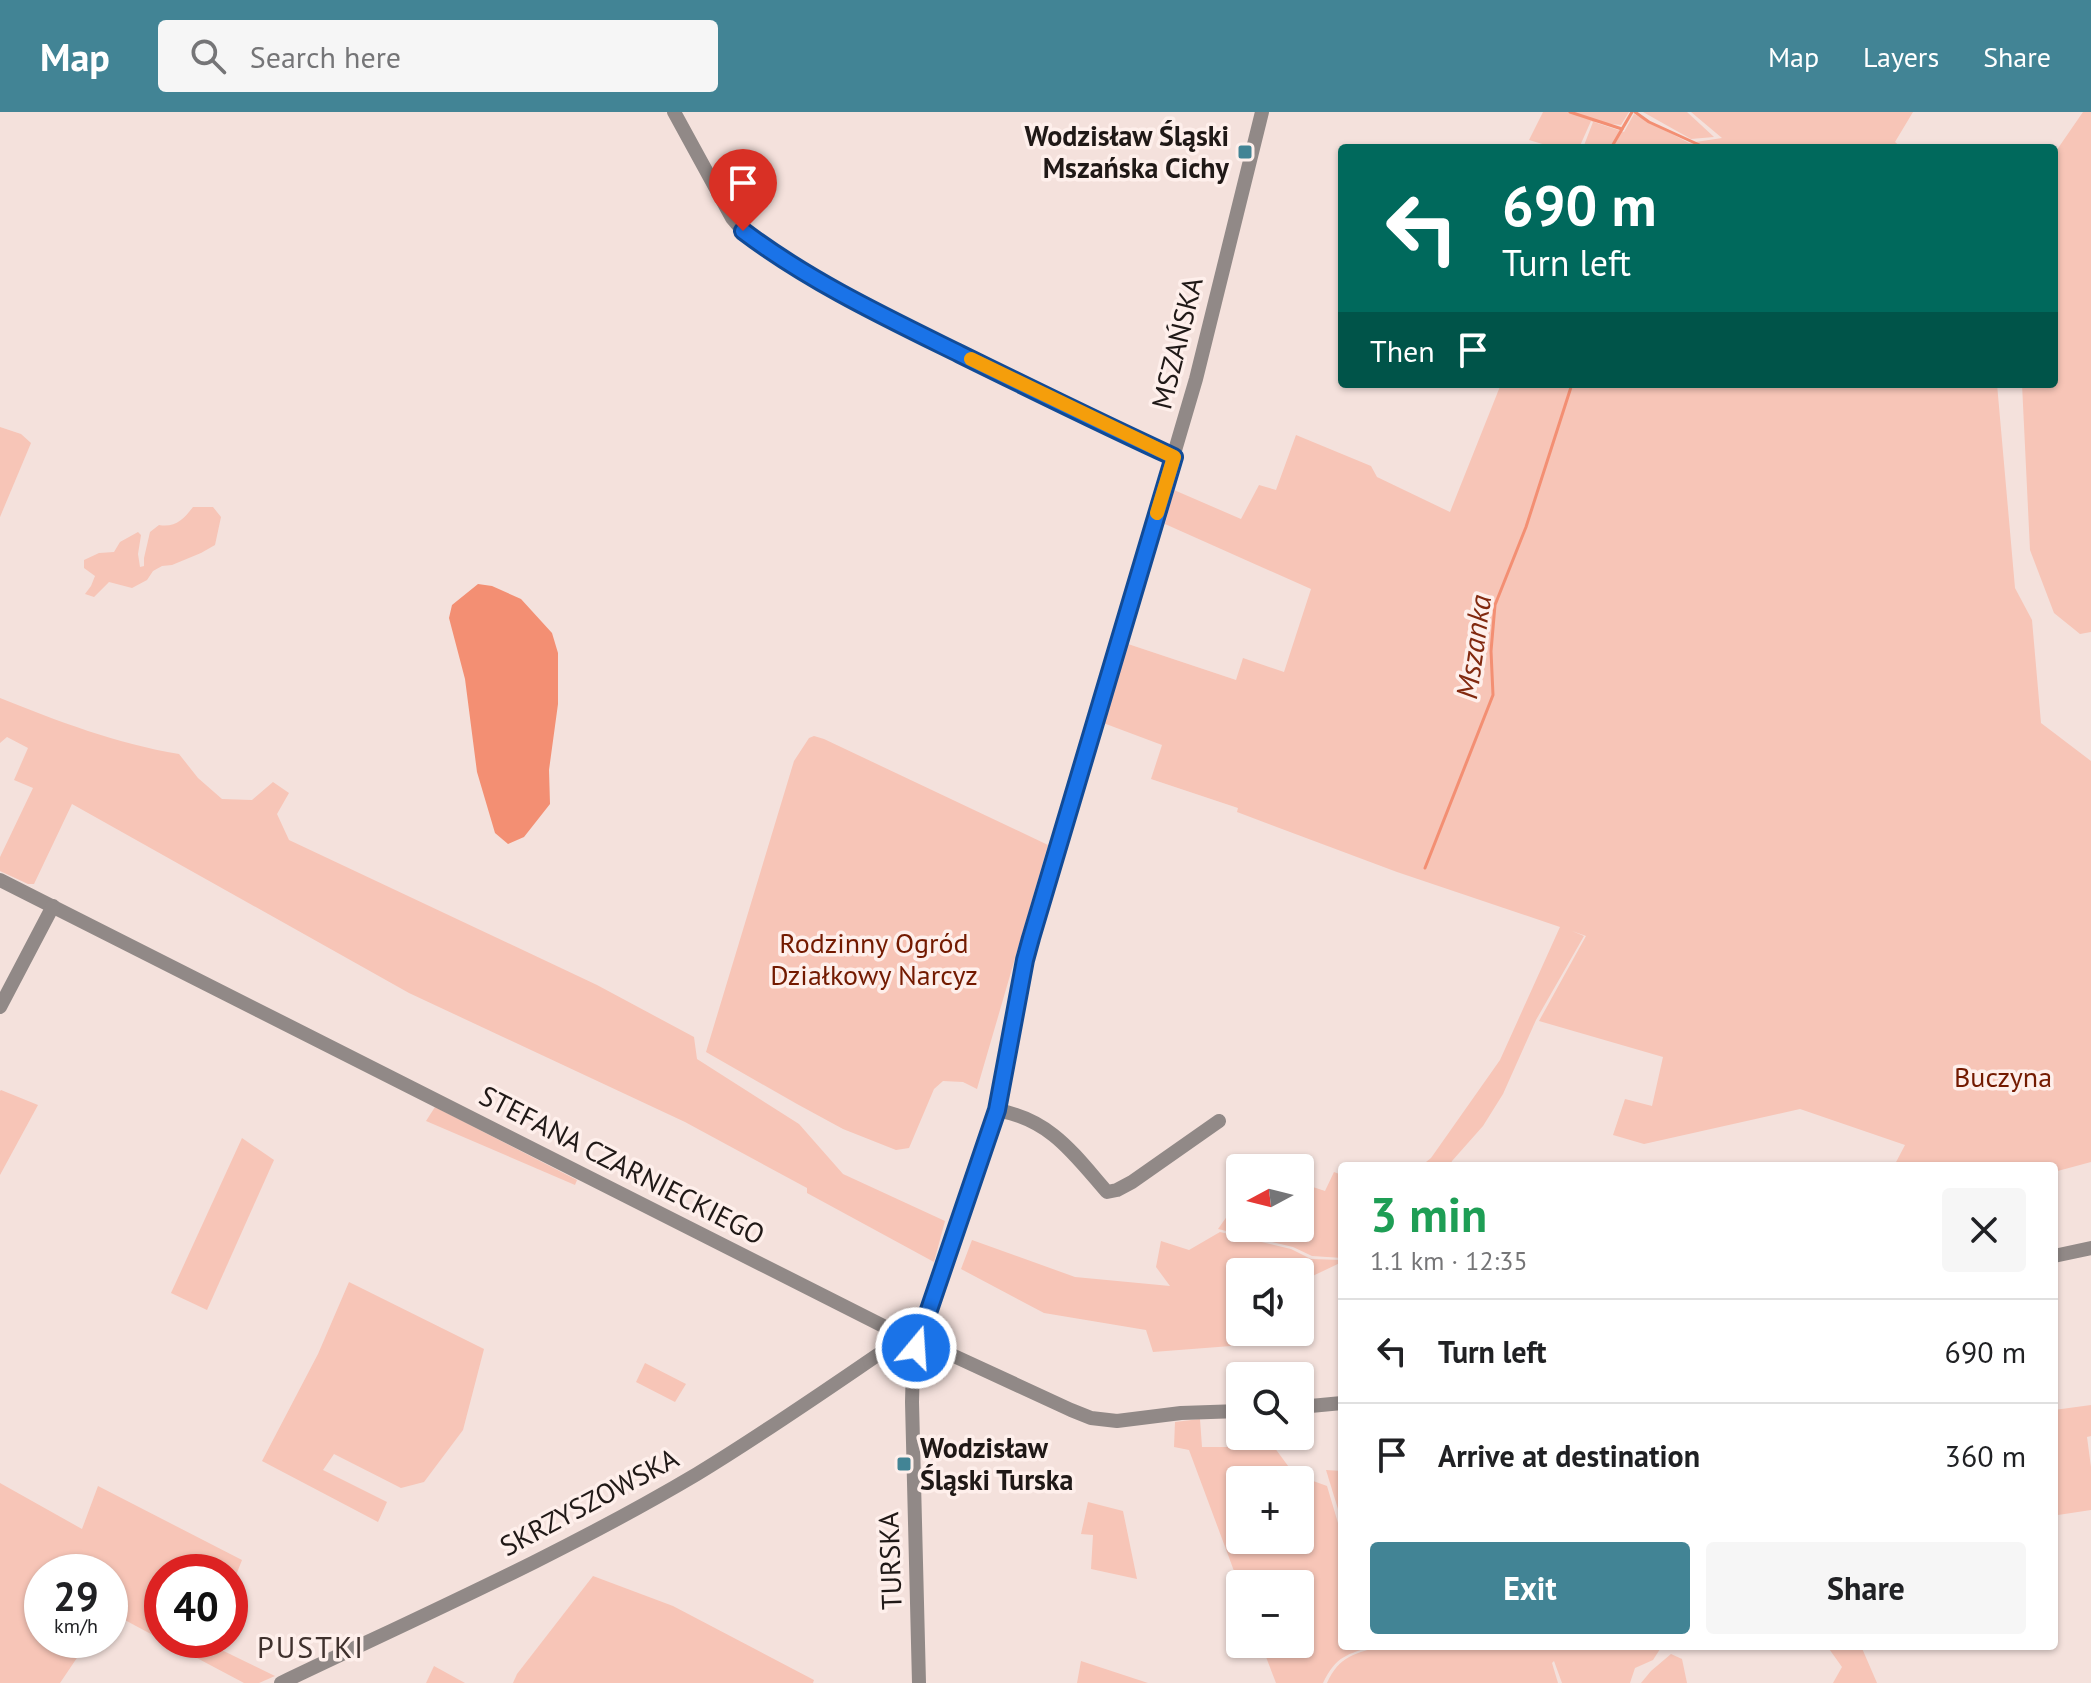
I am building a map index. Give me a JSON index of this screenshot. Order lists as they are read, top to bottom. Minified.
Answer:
{"streets":{"street":["MSZAŃSKA","STEFANA CZARNIECKIEGO","SKRZYSZOWSKA","TURSKA"]},"crossings":[["MSZAŃSKA","TURSKA"],["STEFANA CZARNIECKIEGO","SKRZYSZOWSKA"],["STEFANA CZARNIECKIEGO","TURSKA"],["SKRZYSZOWSKA","TURSKA"]],"districts":["PUSTKI"],"water":["Mszanka"],"parks":["Rodzinny Ogród Działkowy Narcyz","Buczyna"],"places":{"transit":["Wodzisław Śląski Mszańska Cichy","Wodzisław Śląski Turska"]},"north":"left","page":{"header":"Map","search":"Search here","nav":["Map","Layers","Share"],"turn":["690 m","Turn left"],"then":"Then","map_buttons":["+","−"],"heading":["3 min","1.1 km · 12:35"],"list":[{"name":"Turn left","value":"690 m"},{"name":"Arrive at destination","value":"360 m"}],"buttons":["Exit","Share"],"speed":"29 km/h","limit":"40"}}
